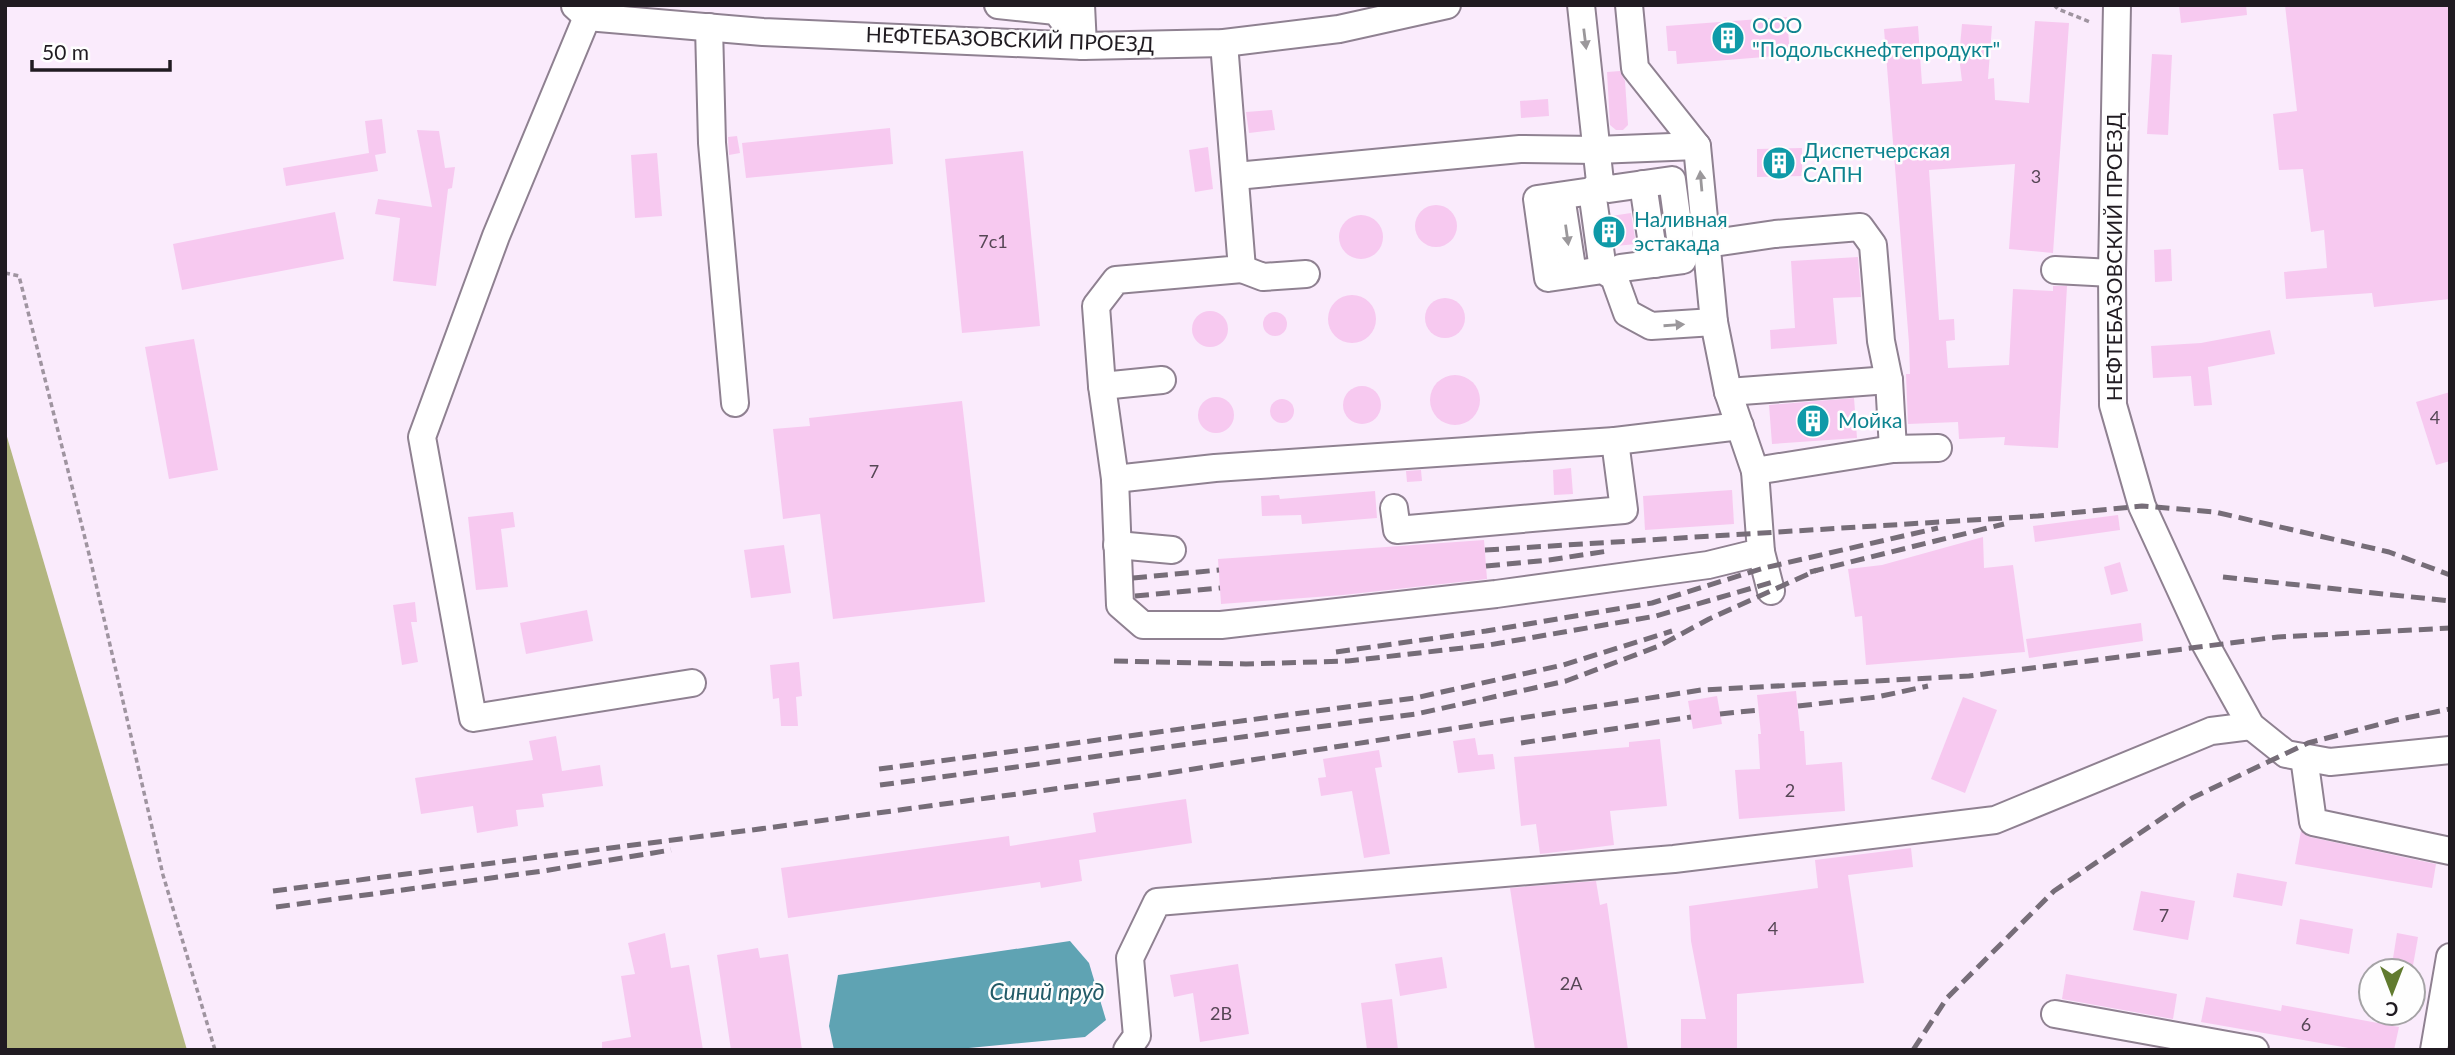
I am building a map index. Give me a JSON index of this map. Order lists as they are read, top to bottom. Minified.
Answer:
{"streets":{"street":["НЕФТЕБАЗОВСКИЙ ПРОЕЗД"]},"water":["Синий пруд"],"places":{"building":["ООО \"Подольскнефтепродукт\"","Диспетчерская САПН","Наливная эстакада","Мойка"]},"house_numbers":["3","7с1","4","7","2","7","4","2А","2В","6"],"scale_bar":"50 m","north":"bottom"}
